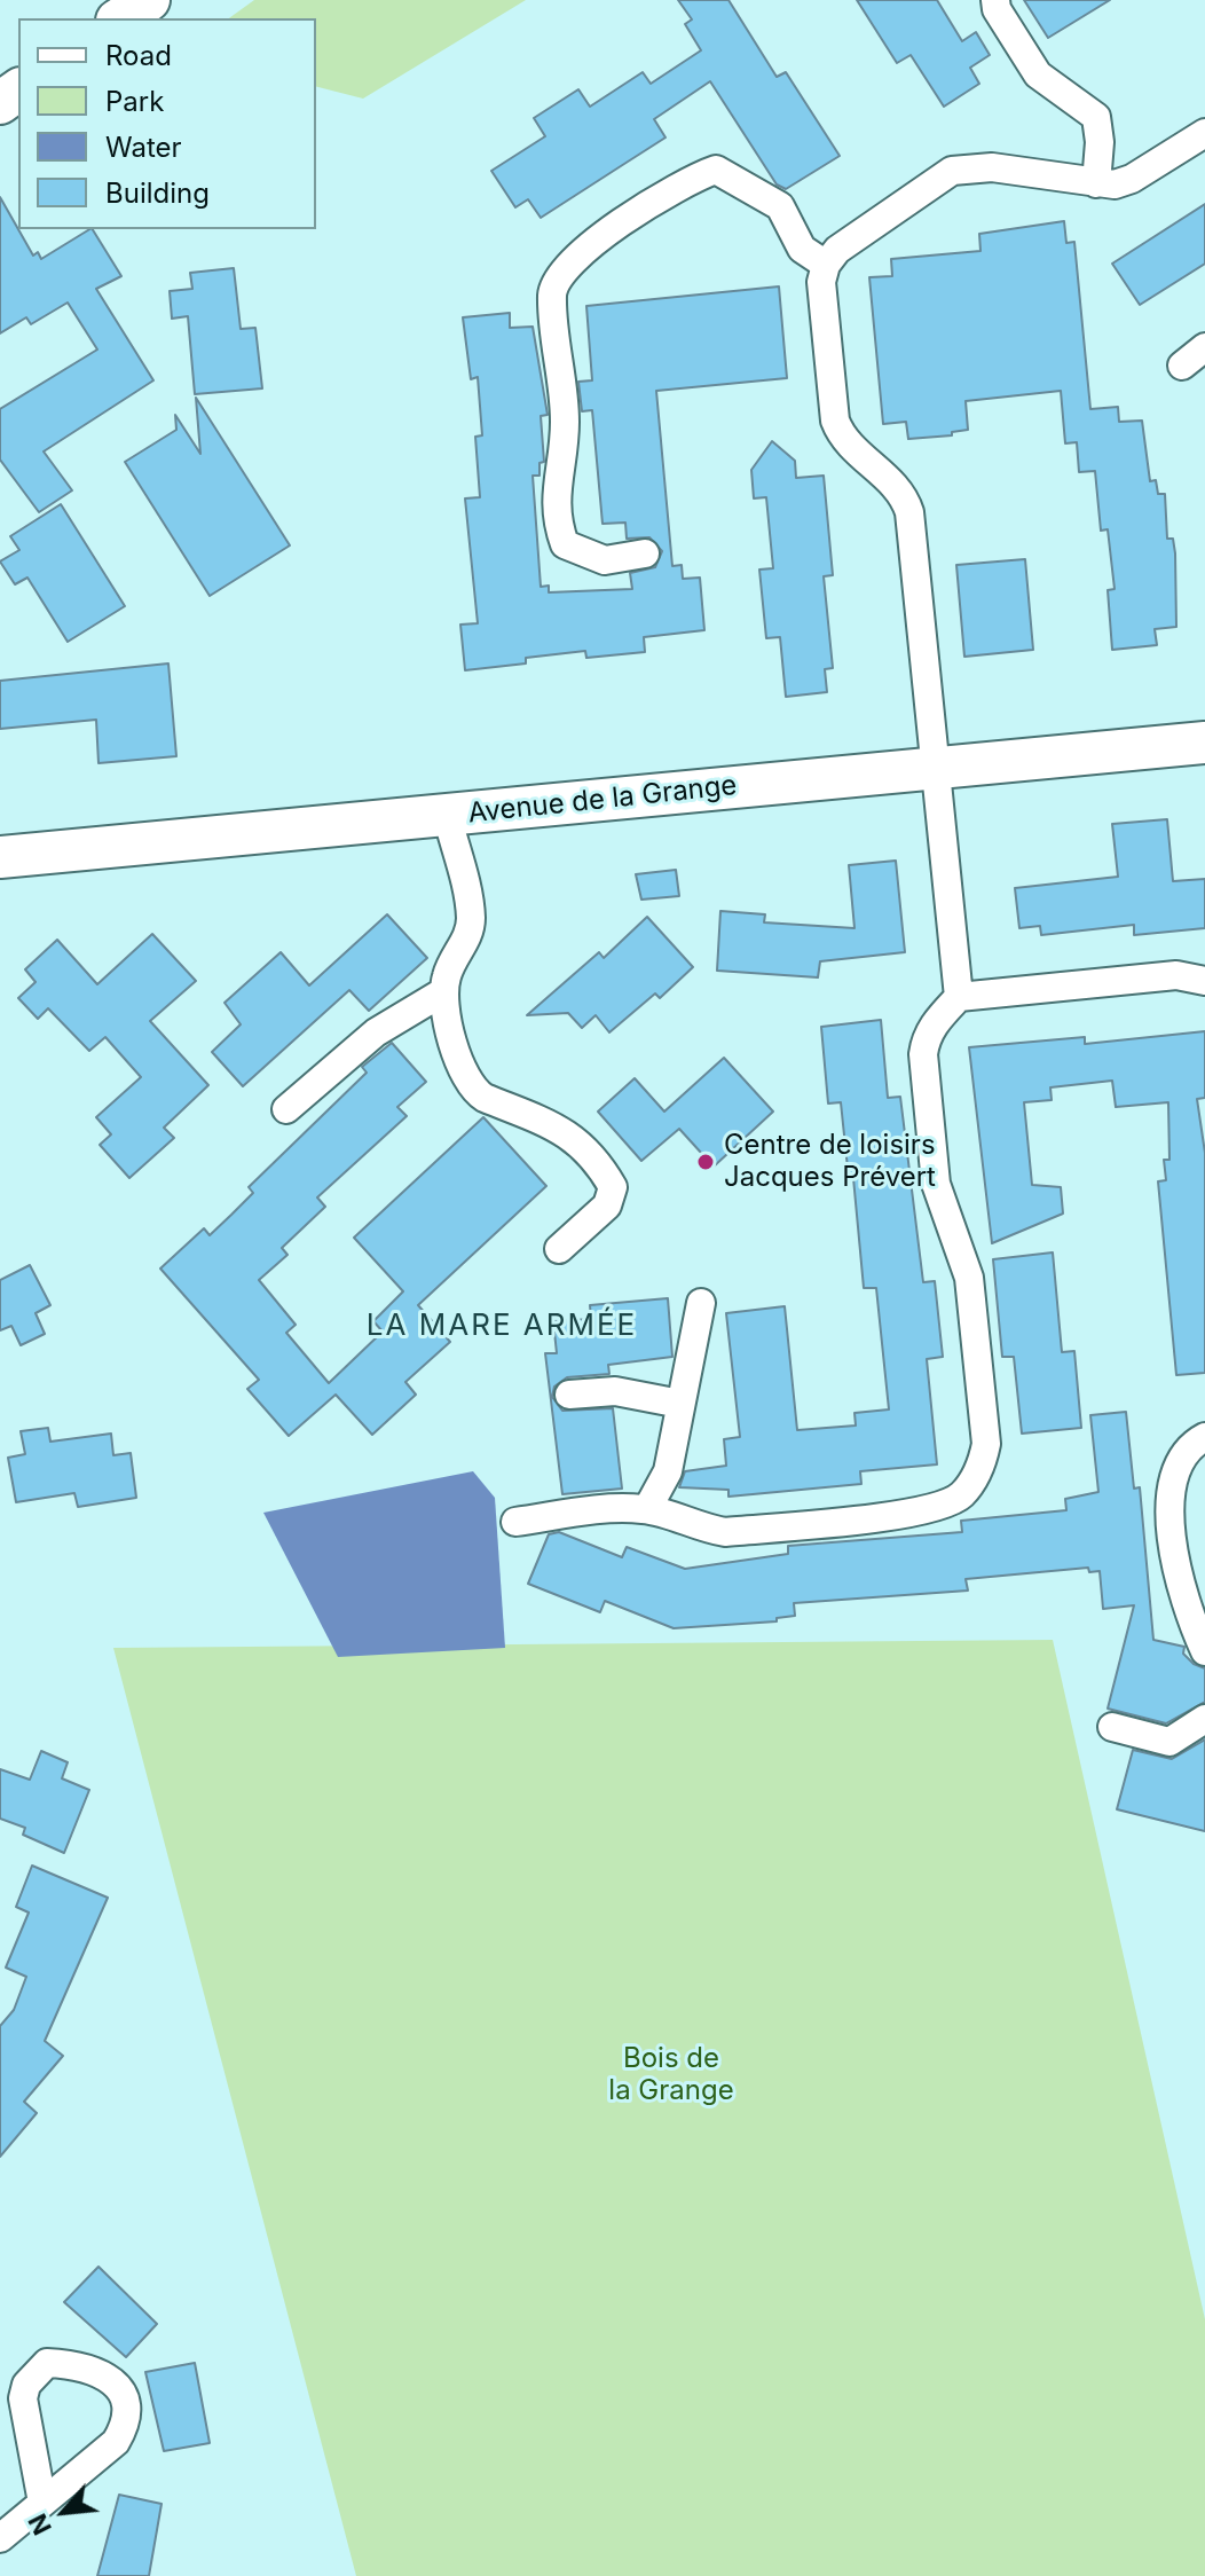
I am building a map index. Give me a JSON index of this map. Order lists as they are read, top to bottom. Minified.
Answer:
{"streets":{"street":["Avenue de la Grange"]},"districts":["LA MARE ARMÉE"],"parks":["Bois de la Grange"],"places":["Centre de loisirs Jacques Prévert"],"legend":["Road","Park","Water","Building"],"north":"bottom left"}
